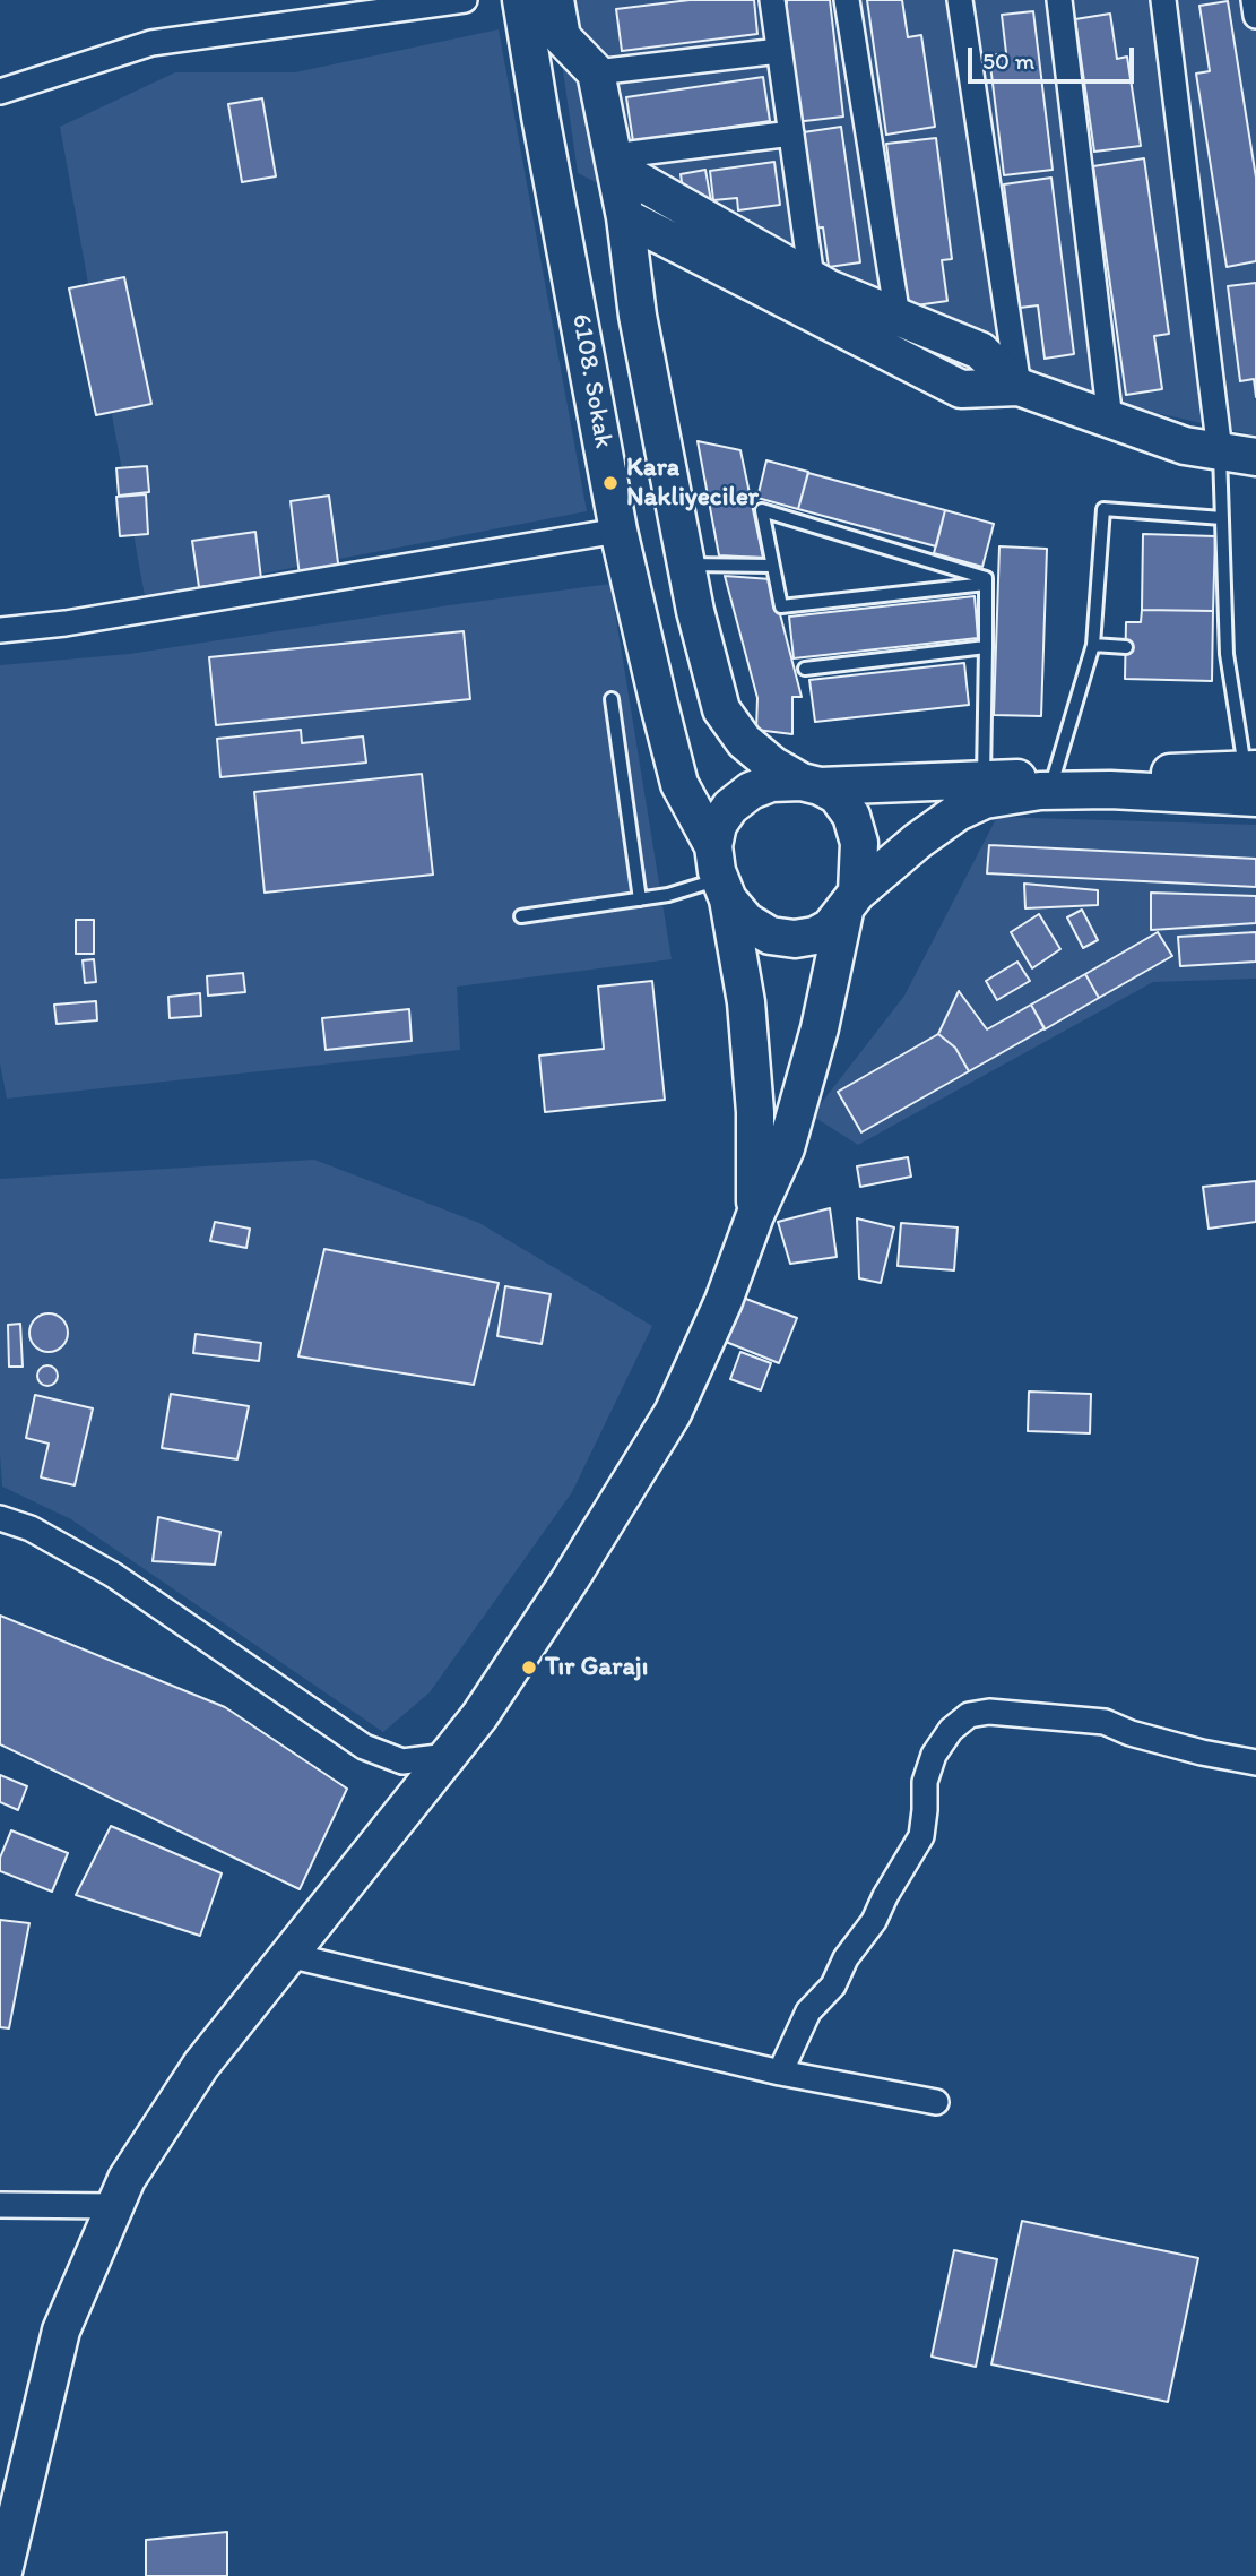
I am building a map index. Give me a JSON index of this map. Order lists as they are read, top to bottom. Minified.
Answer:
{"streets":{"main road":["6108. Sokak"]},"places":["Kara Nakliyeciler","Tır Garajı"],"scale_bar":"50 m"}
